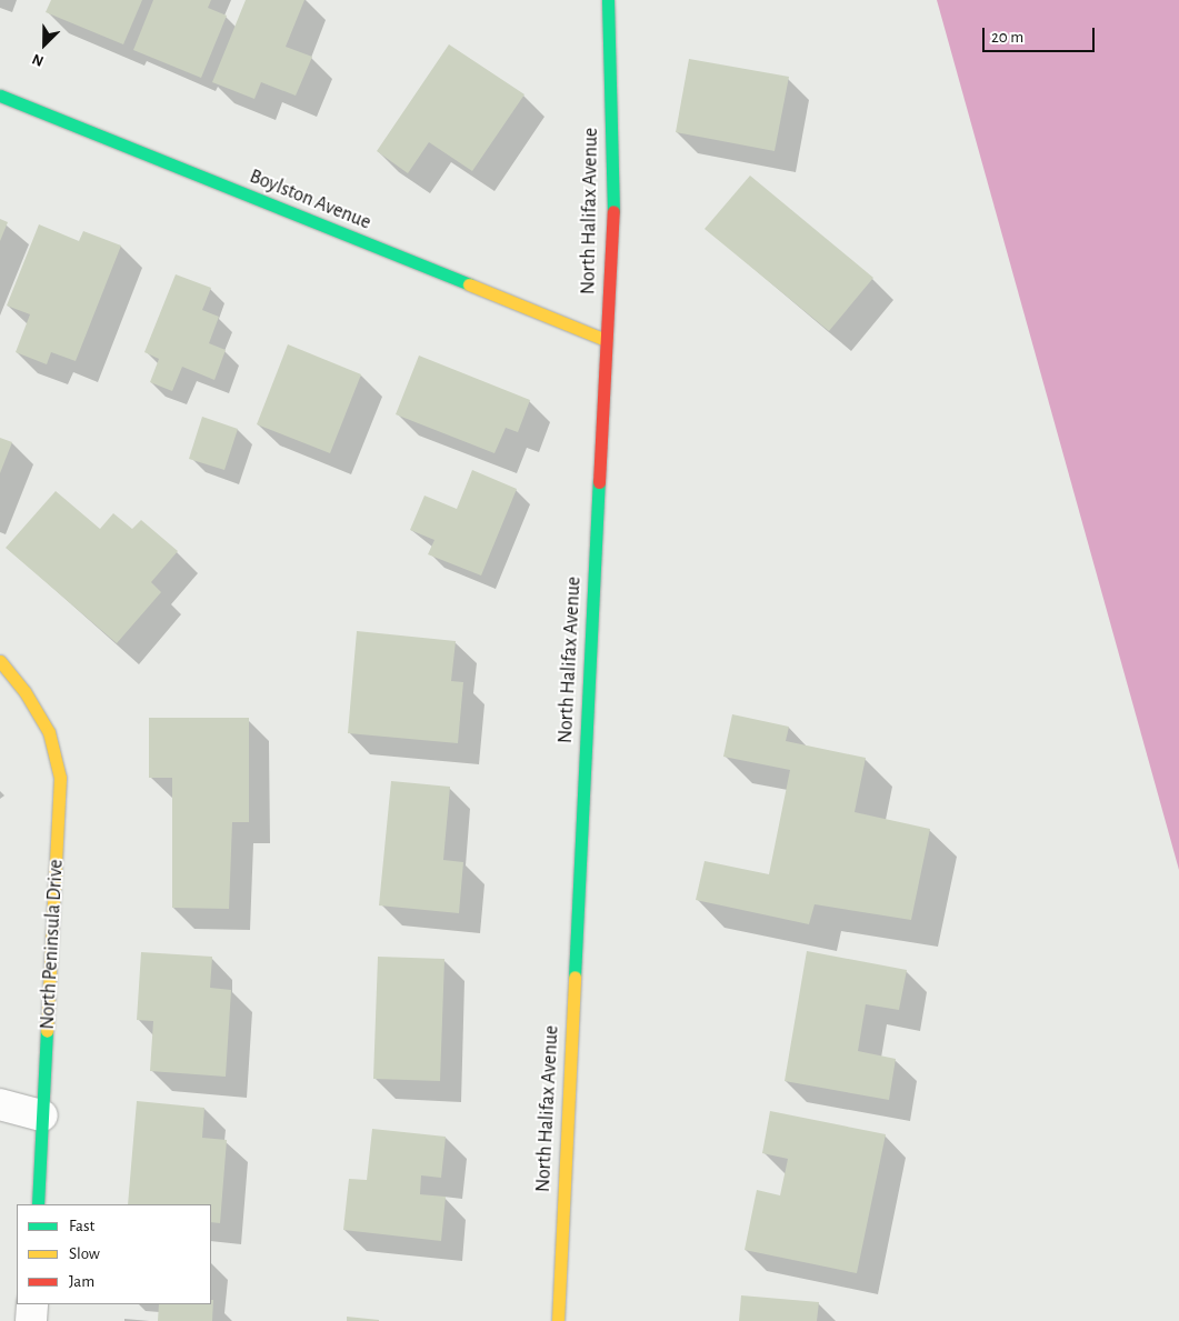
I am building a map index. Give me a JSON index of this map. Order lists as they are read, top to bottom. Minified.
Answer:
{"streets":{"street":["Boylston Avenue","North Halifax Avenue","North Peninsula Drive"]},"crossings":[["Boylston Avenue","North Halifax Avenue"]],"legend":["Fast","Slow","Jam"],"scale_bar":"20 m","north":"bottom left"}
